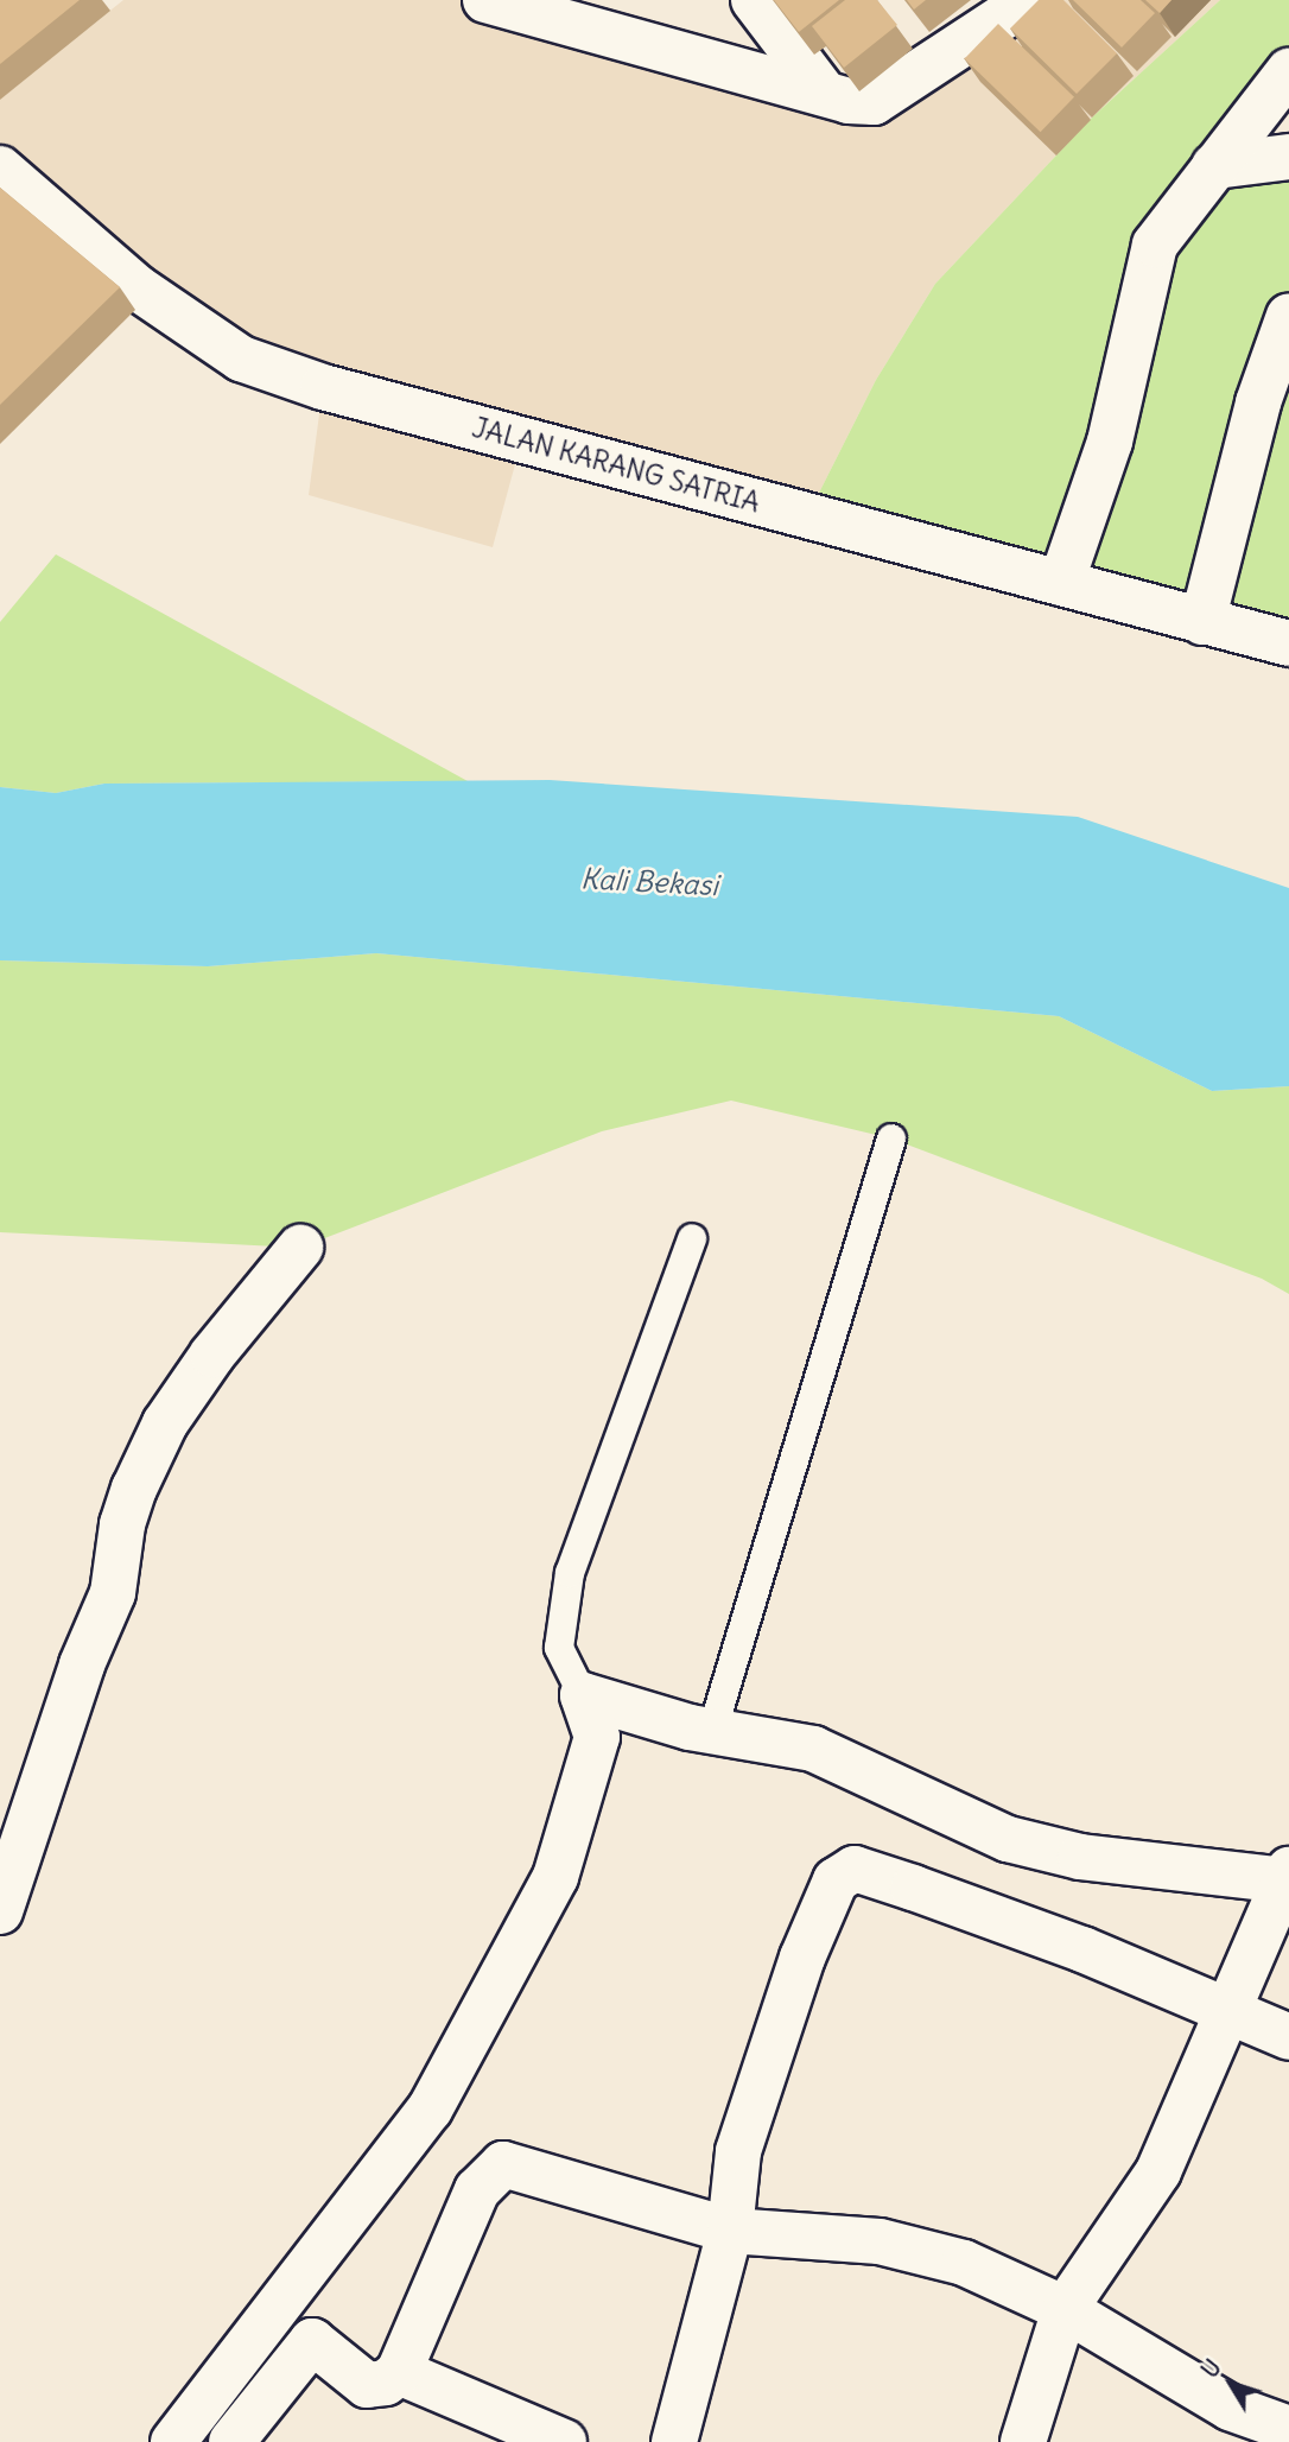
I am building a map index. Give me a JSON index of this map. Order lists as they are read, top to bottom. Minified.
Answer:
{"streets":{"street":["JALAN KARANG SATRIA"]},"water":["Kali Bekasi"],"north":"top left"}
